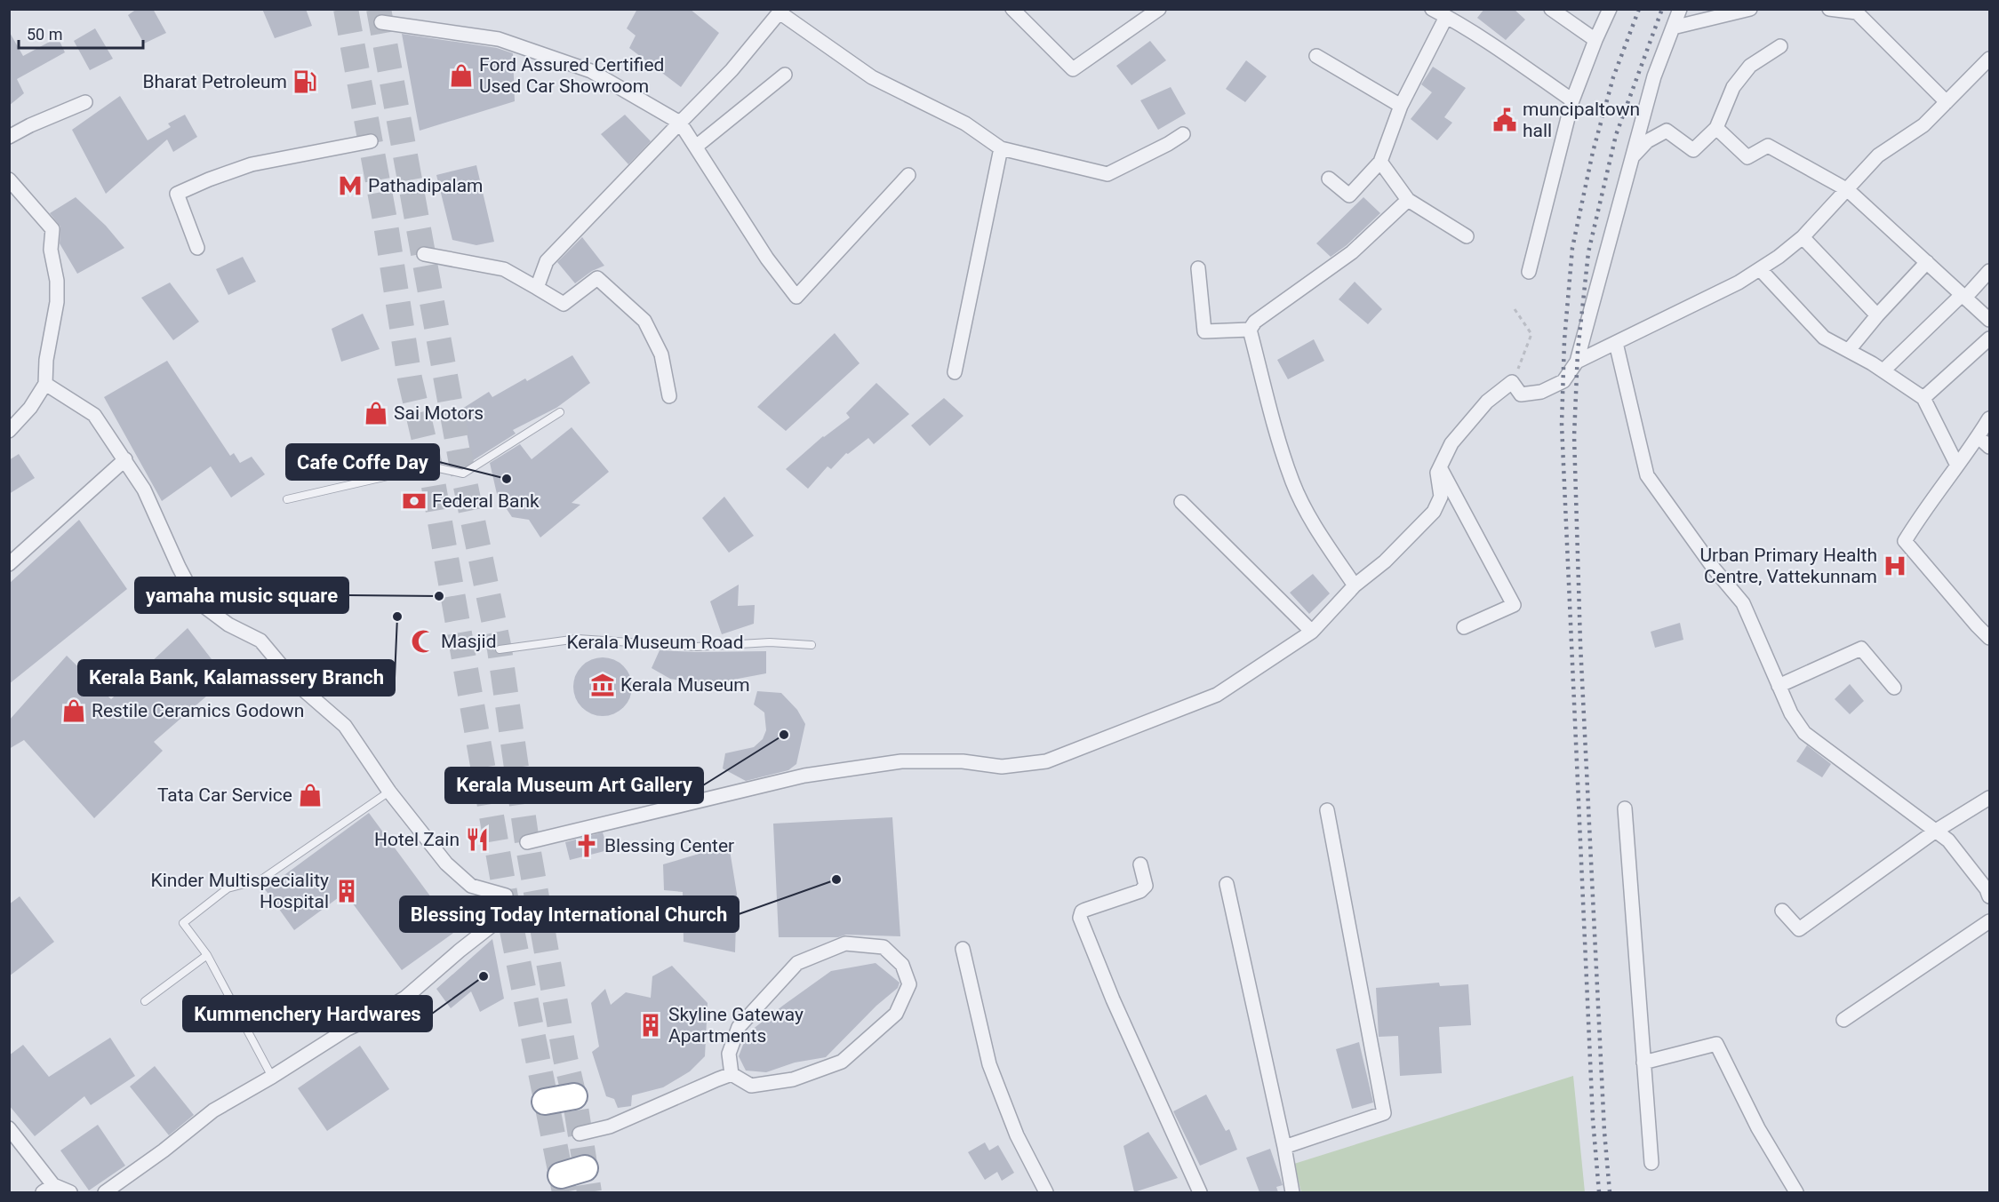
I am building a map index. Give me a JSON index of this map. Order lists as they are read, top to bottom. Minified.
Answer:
{"streets":{"lane":["Kerala Museum Road"]},"places":{"shop":["Ford Assured Certified Used Car Showroom","Sai Motors","Restile Ceramics Godown","Tata Car Service"],"fuel station":["Bharat Petroleum"],"public building":["muncipaltown hall"],"metro station":["Pathadipalam"],"other":["Cafe Coffe Day","yamaha music square","Kerala Bank, Kalamassery Branch","Kerala Museum Art Gallery","Blessing Today International Church","Kummenchery Hardwares"],"bank":["Federal Bank"],"hospital":["Urban Primary Health Centre, Vattekunnam"],"mosque":["Masjid"],"museum":["Kerala Museum"],"restaurant":["Hotel Zain"],"church":["Blessing Center"],"building":["Kinder Multispeciality Hospital","Skyline Gateway Apartments"]},"scale_bar":"50 m"}
